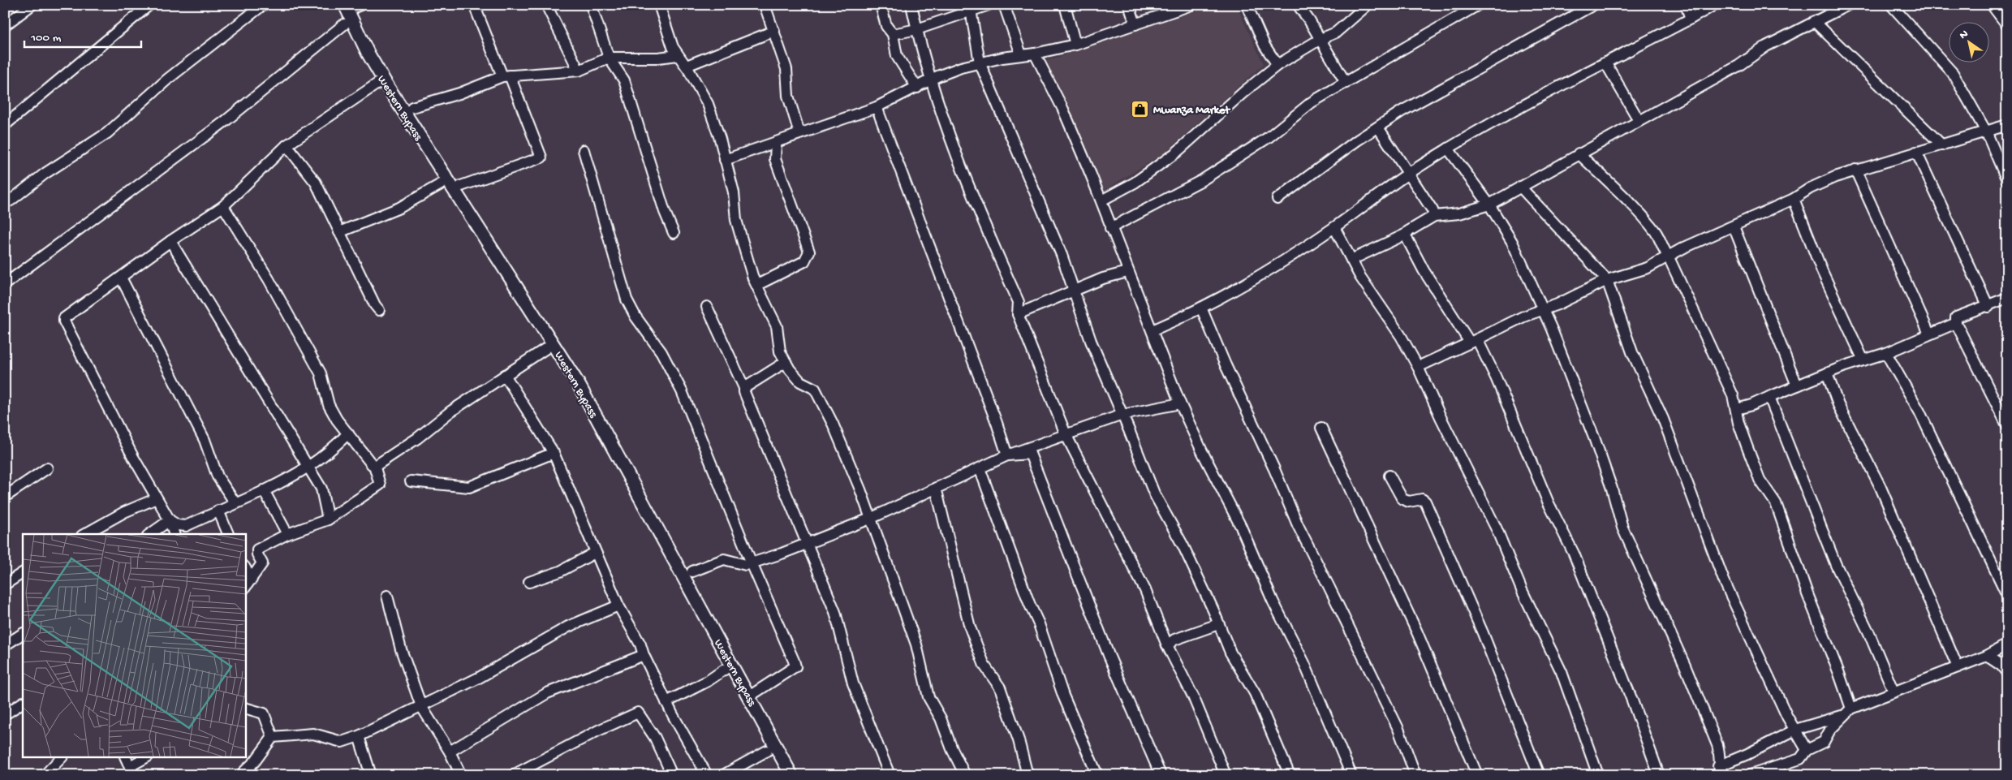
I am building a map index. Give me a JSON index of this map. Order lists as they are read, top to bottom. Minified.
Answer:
{"streets":{"main road":["Western Bypass"]},"places":{"shop":["Mwanza Market"]},"scale_bar":"100 m","north":"top left"}
